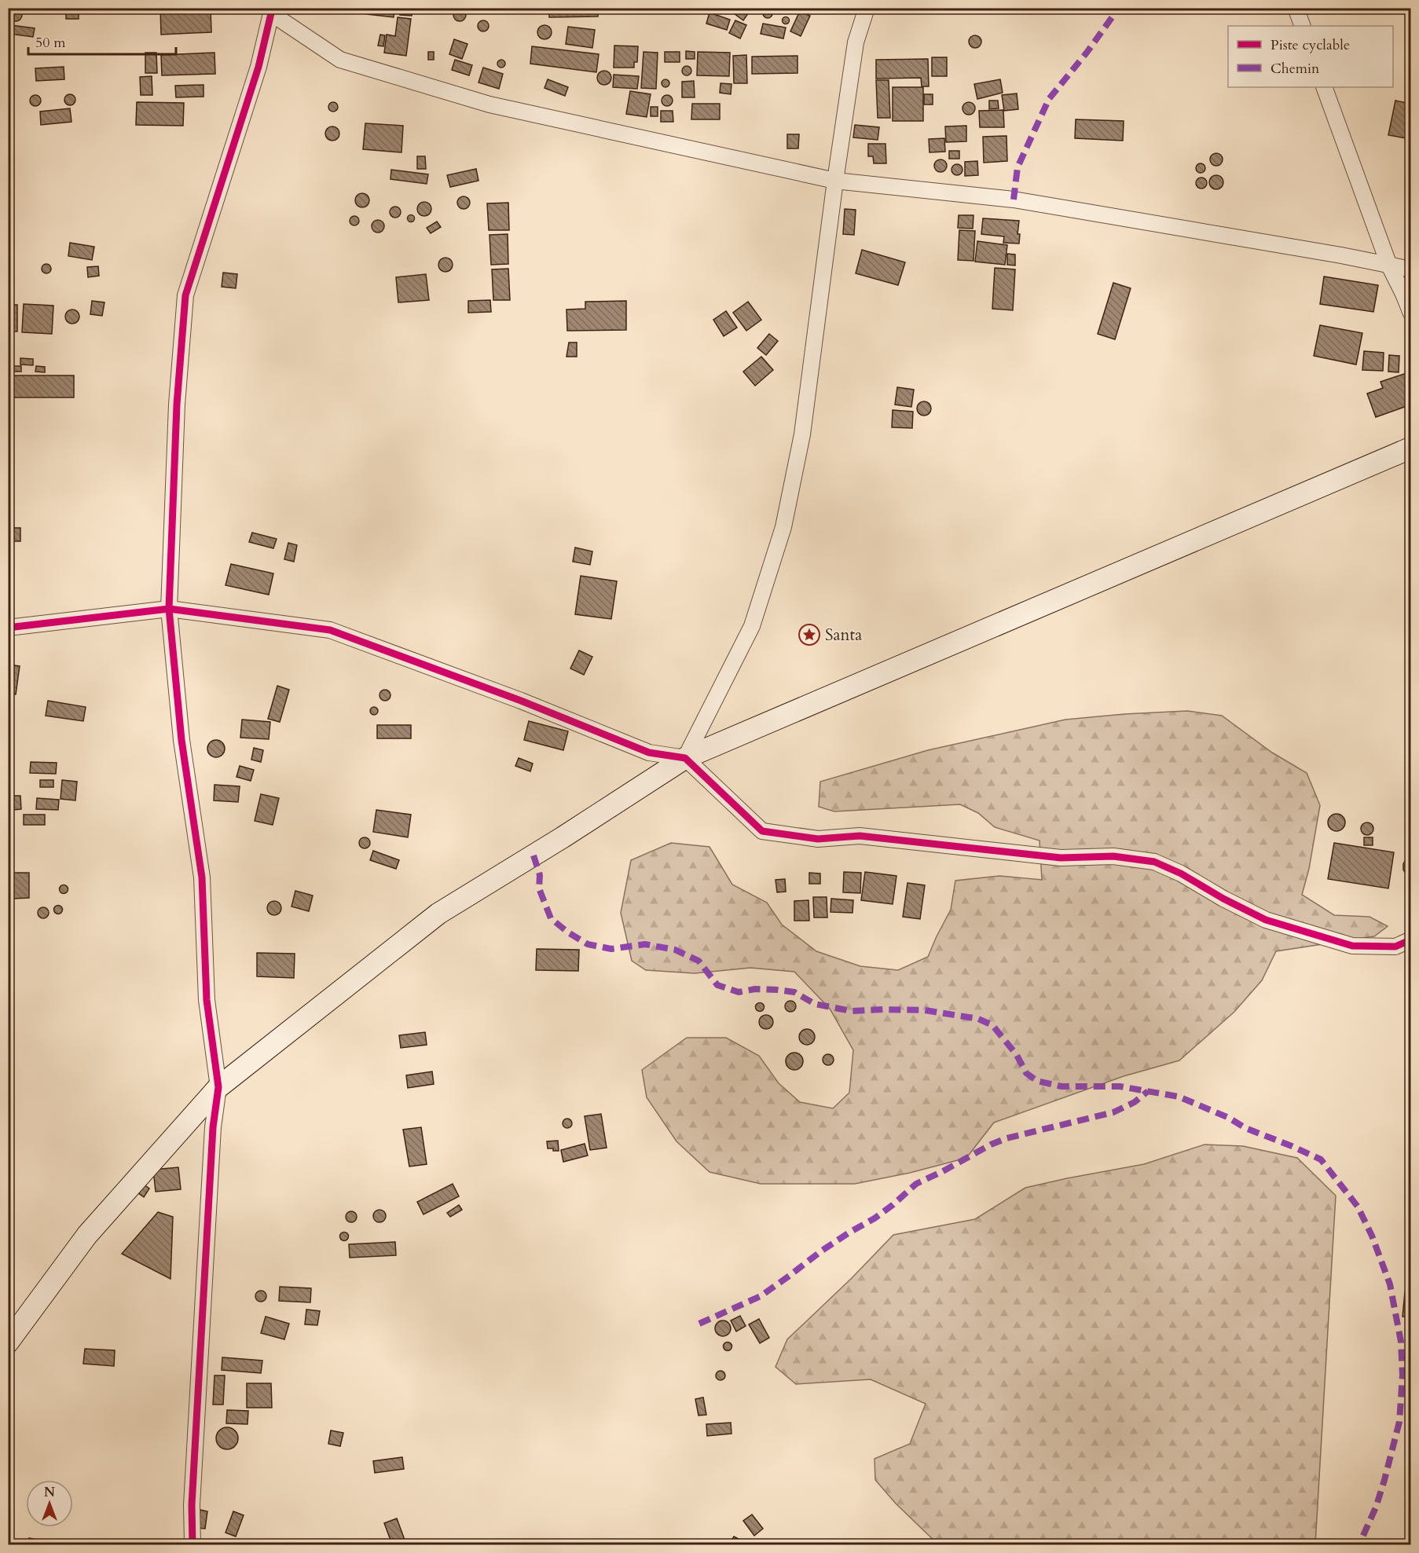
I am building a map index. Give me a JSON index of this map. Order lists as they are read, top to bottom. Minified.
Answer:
{"places":{"place":["Santa"]},"legend":["Piste cyclable","Chemin"],"scale_bar":"50 m","north":"top"}
